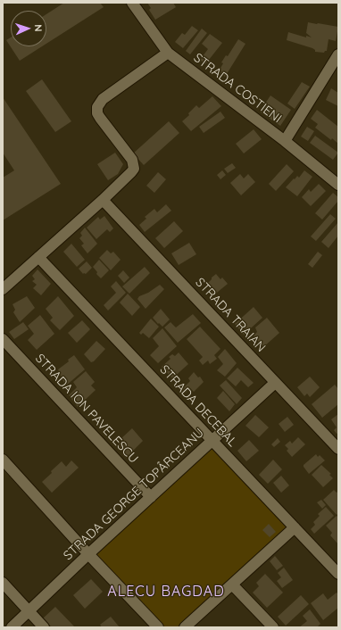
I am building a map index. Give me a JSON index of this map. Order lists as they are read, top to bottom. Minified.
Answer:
{"streets":{"street":["STRADA COSTIENI","STRADA TRAIAN","STRADA DECEBAL","STRADA ION PAVELESCU","STRADA GEORGE TOPÂRCEANU"]},"crossings":[["STRADA TRAIAN","STRADA GEORGE TOPÂRCEANU"],["STRADA DECEBAL","STRADA GEORGE TOPÂRCEANU"],["STRADA ION PAVELESCU","STRADA GEORGE TOPÂRCEANU"]],"districts":["ALECU BAGDAD"],"north":"right"}
